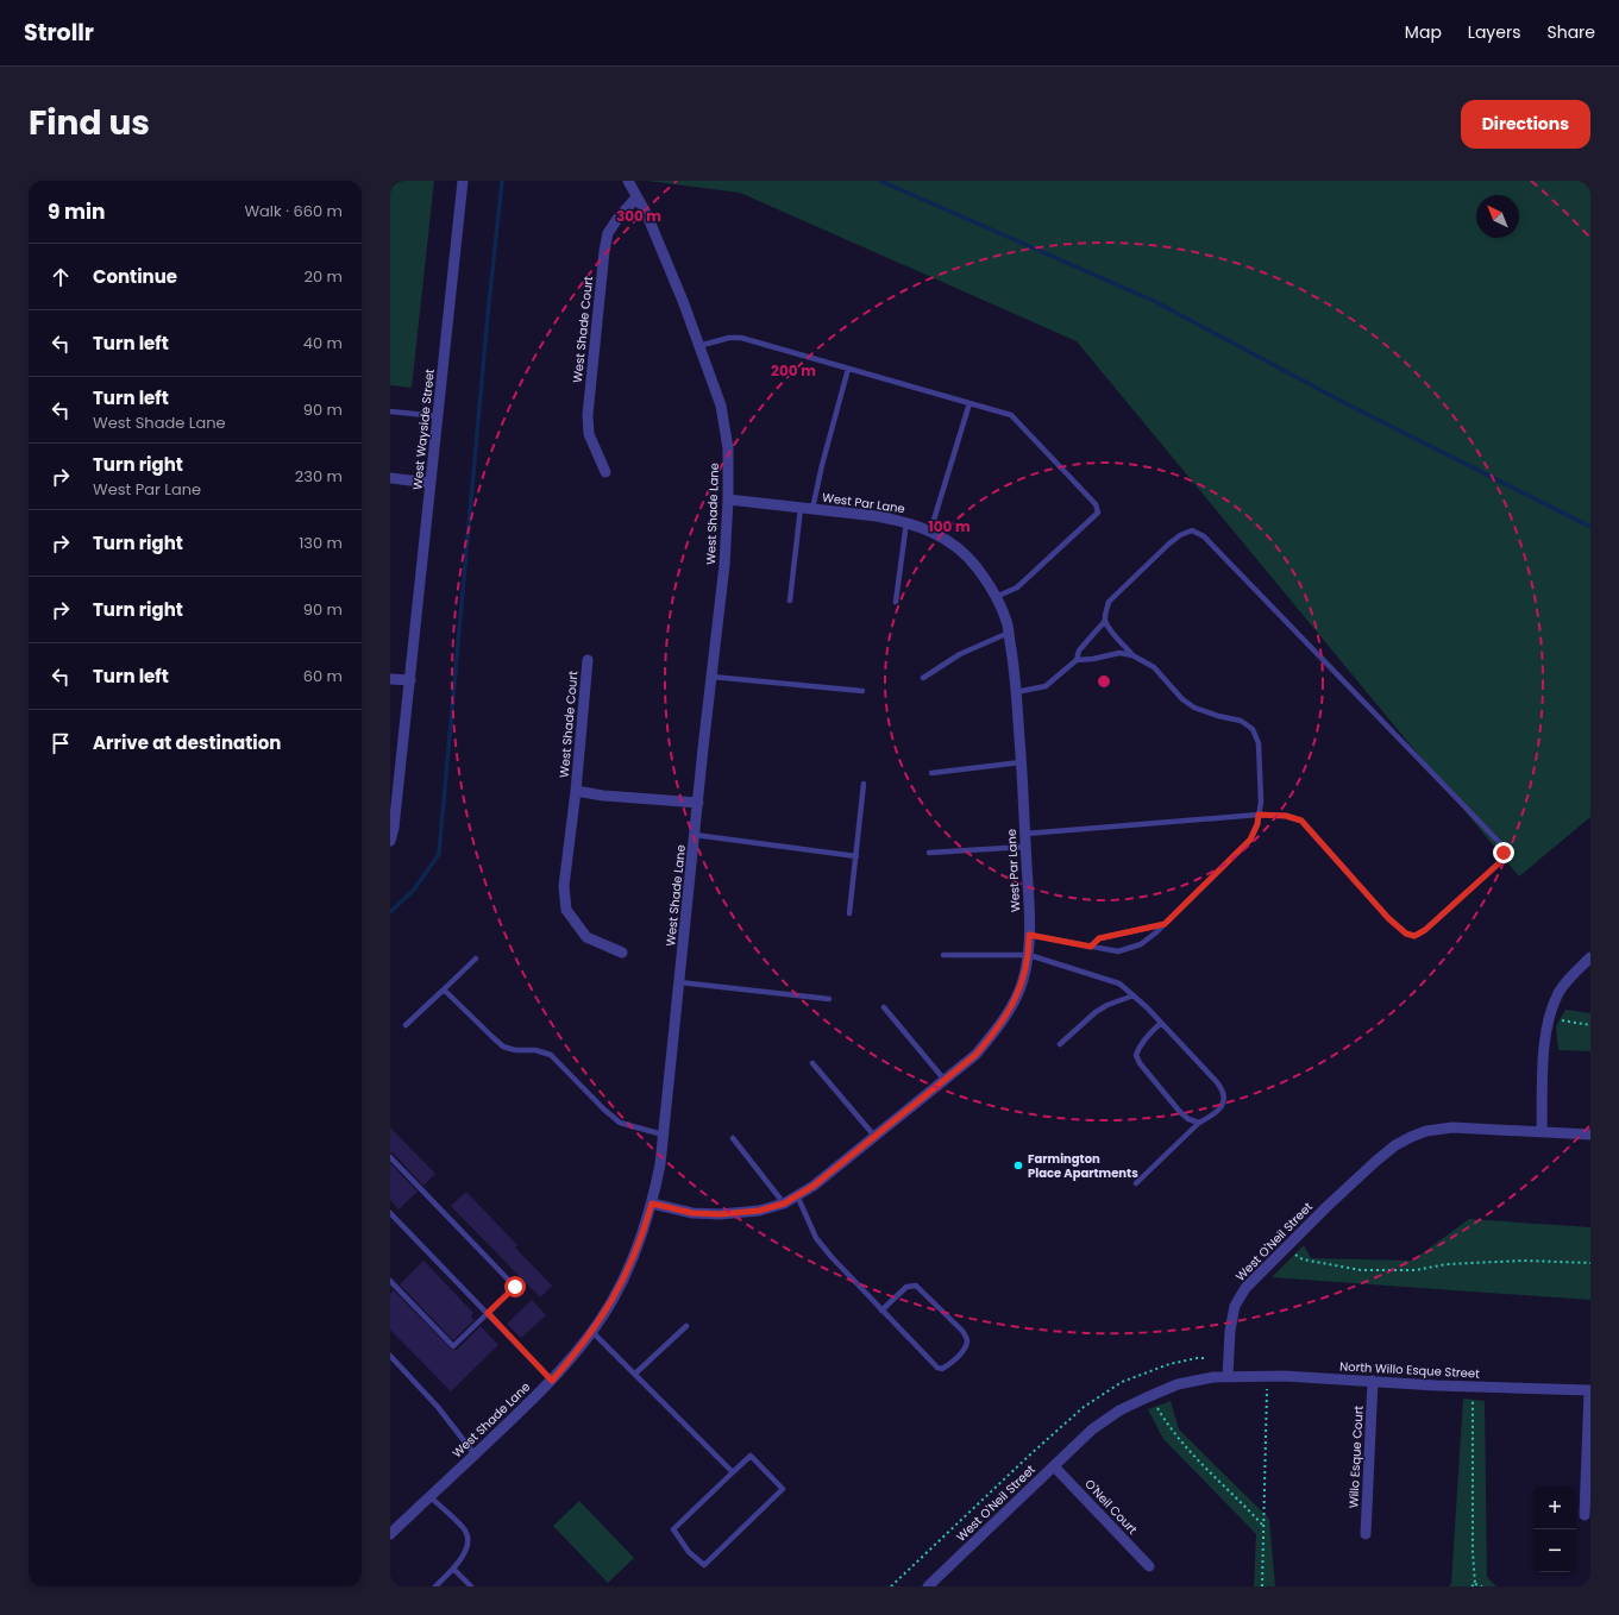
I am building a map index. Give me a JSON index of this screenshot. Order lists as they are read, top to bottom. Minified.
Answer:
{"streets":{"street":["West Shade Court","West Wayside Street","West Par Lane","West Shade Lane","West O'Neil Street","North Willo Esque Street","Willo Esque Court","O'Neil Court"]},"crossings":[["West Shade Court","West Shade Lane"],["West Par Lane","West Shade Lane"],["West O'Neil Street","North Willo Esque Street"],["West O'Neil Street","O'Neil Court"],["North Willo Esque Street","Willo Esque Court"]],"places":["Farmington Place Apartments"],"north":"top left","page":{"header":"Strollr","nav":["Map","Layers","Share"],"title":"Find us","buttons":"Directions","heading":["9 min","Walk · 660 m"],"list":[["Continue","20 m"],["Turn left","40 m"],["Turn left","West Shade Lane","90 m"],["Turn right","West Par Lane","230 m"],["Turn right","130 m"],["Turn right","90 m"],["Turn left","60 m"],"Arrive at destination"],"map_buttons":["+","−"]},"rings":["300 m","200 m","100 m"]}
